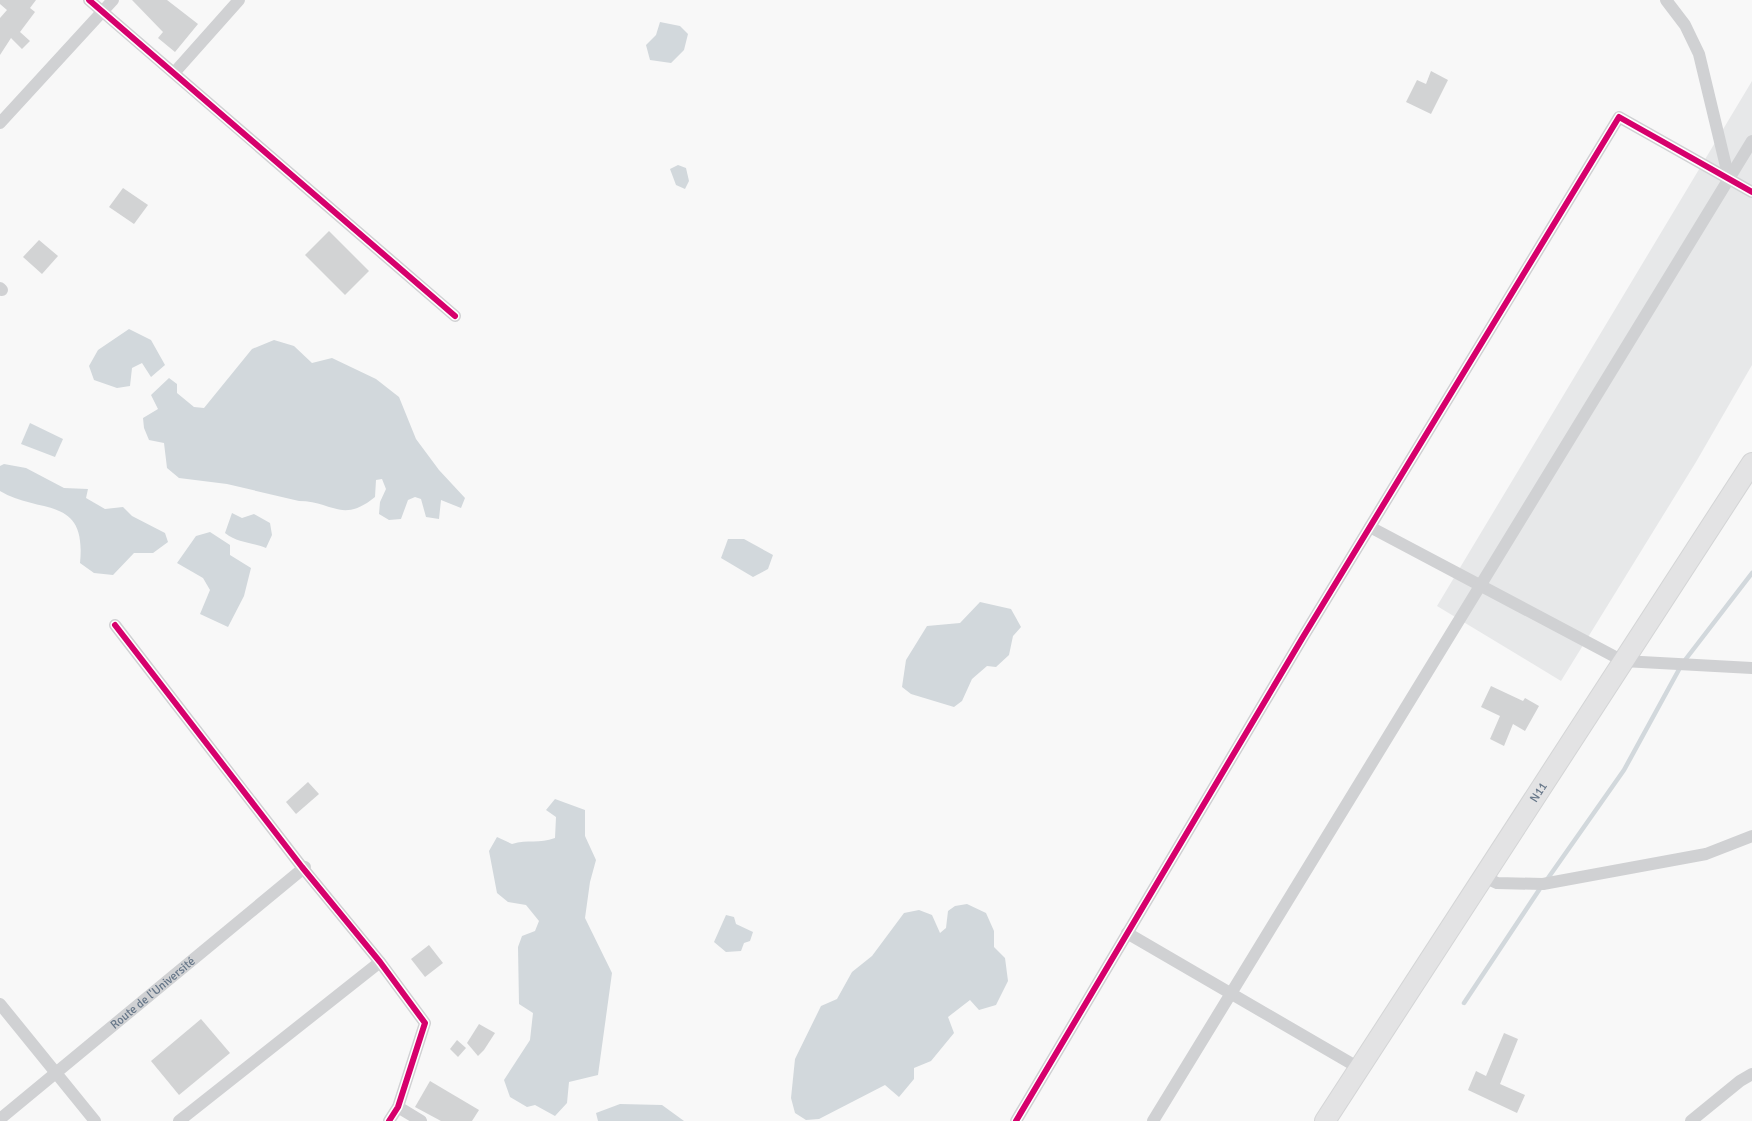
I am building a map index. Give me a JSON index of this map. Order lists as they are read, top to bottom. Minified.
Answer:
{"streets":{"main road":["N11"],"street":["Route de l'Université"]}}
